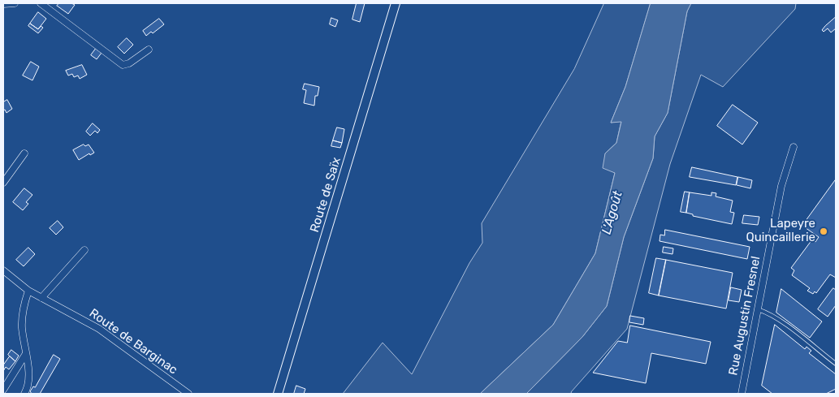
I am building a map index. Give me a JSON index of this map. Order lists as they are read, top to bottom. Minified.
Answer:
{"streets":{"street":["Route de Saïx","Rue Augustin Fresnel","Route de Barginac"]},"water":["L'Agoût"],"places":["Lapeyre Quincaillerie"]}
